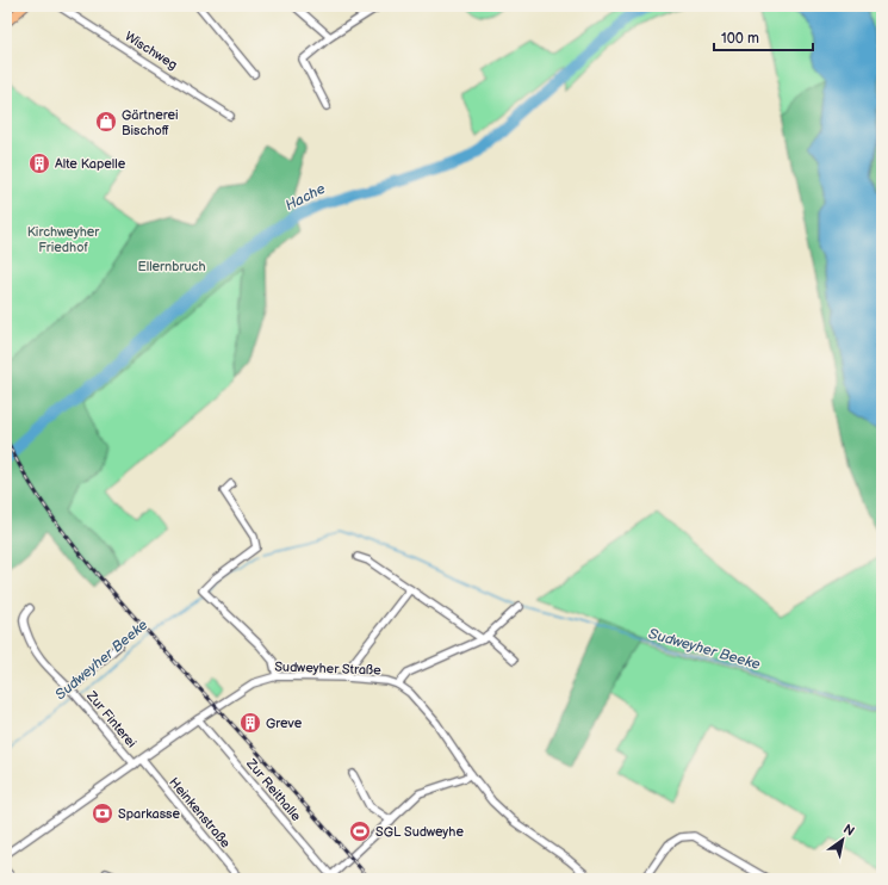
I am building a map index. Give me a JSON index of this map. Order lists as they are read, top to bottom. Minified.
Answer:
{"streets":{"street":["Wischweg","Sudweyher Straße","Zur Finterei","Zur Reithalle","Heinkenstraße"]},"crossings":[["Sudweyher Straße","Zur Finterei"],["Sudweyher Straße","Zur Reithalle"],["Sudweyher Straße","Heinkenstraße"]],"water":["Hache","Sudweyher Beeke"],"parks":["Kirchweyher Friedhof","Ellernbruch"],"places":{"shop":["Gärtnerei Bischoff"],"building":["Alte Kapelle","Greve"],"bank":["Sparkasse"],"sports":["SGL Sudweyhe"]},"scale_bar":"100 m","north":"top right"}
